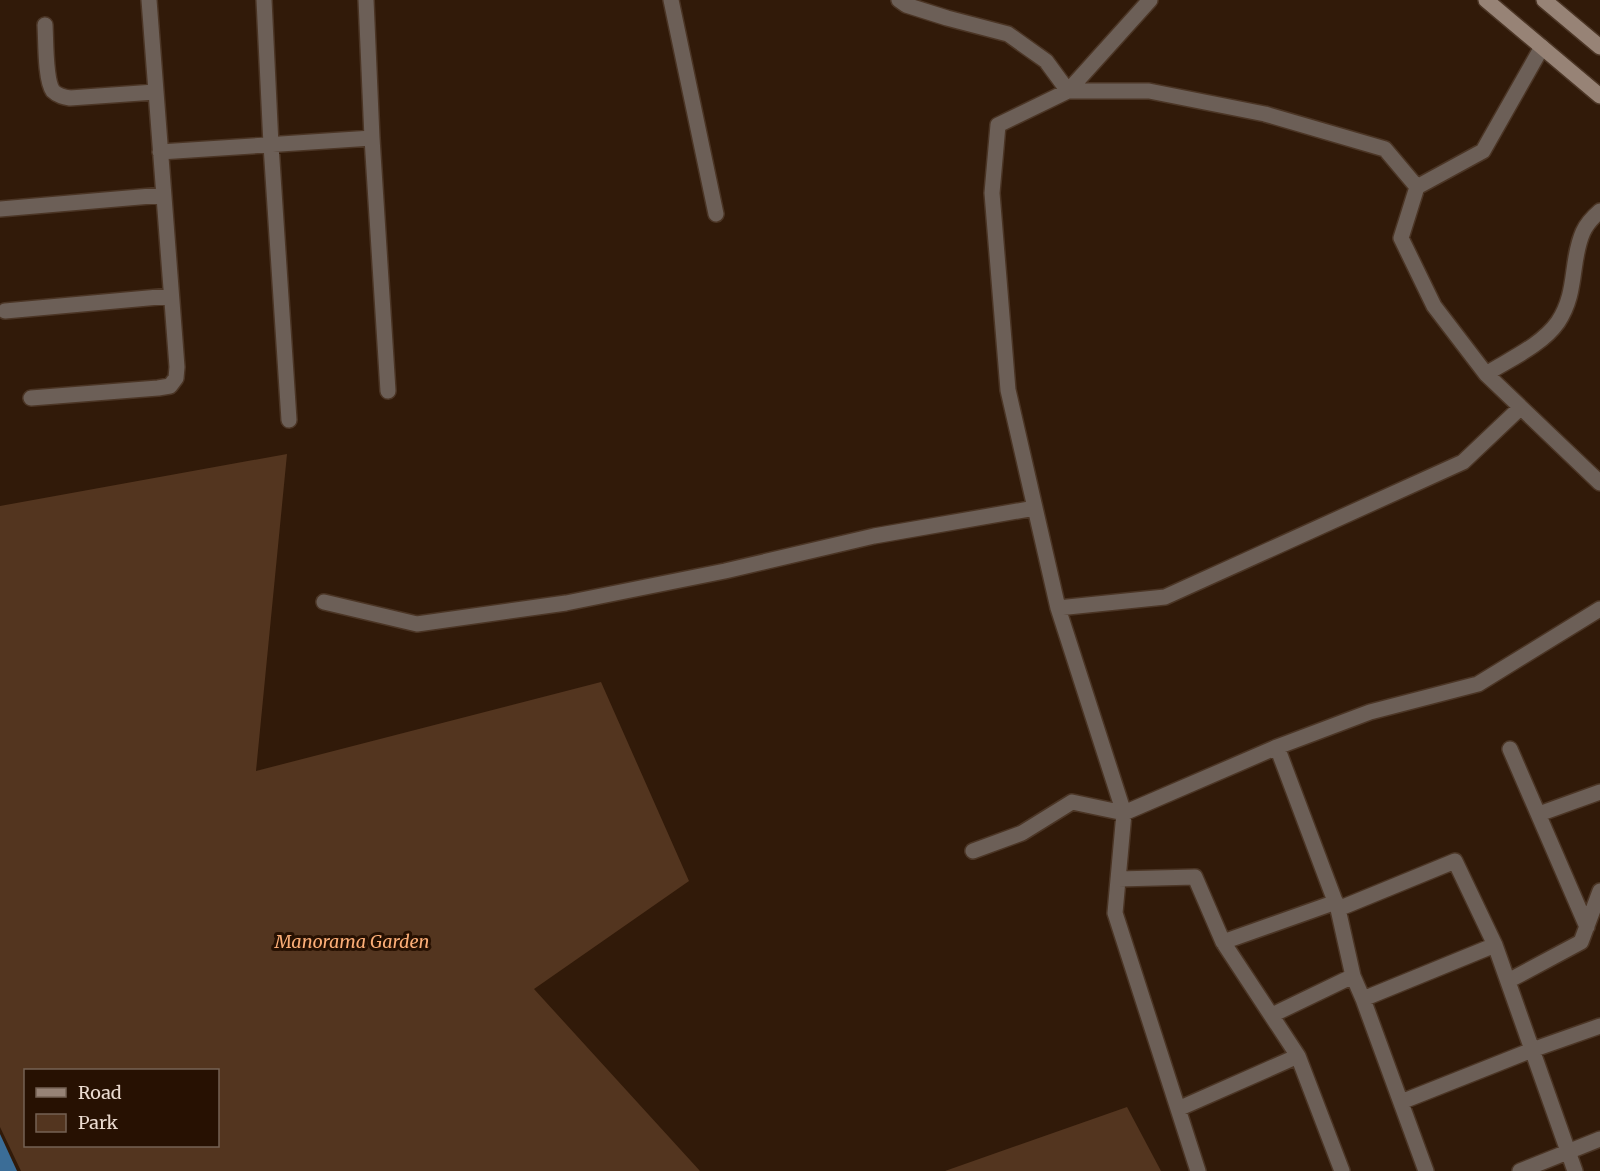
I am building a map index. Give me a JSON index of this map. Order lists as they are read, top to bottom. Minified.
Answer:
{"parks":["Manorama Garden"],"legend":["Road","Park"]}
